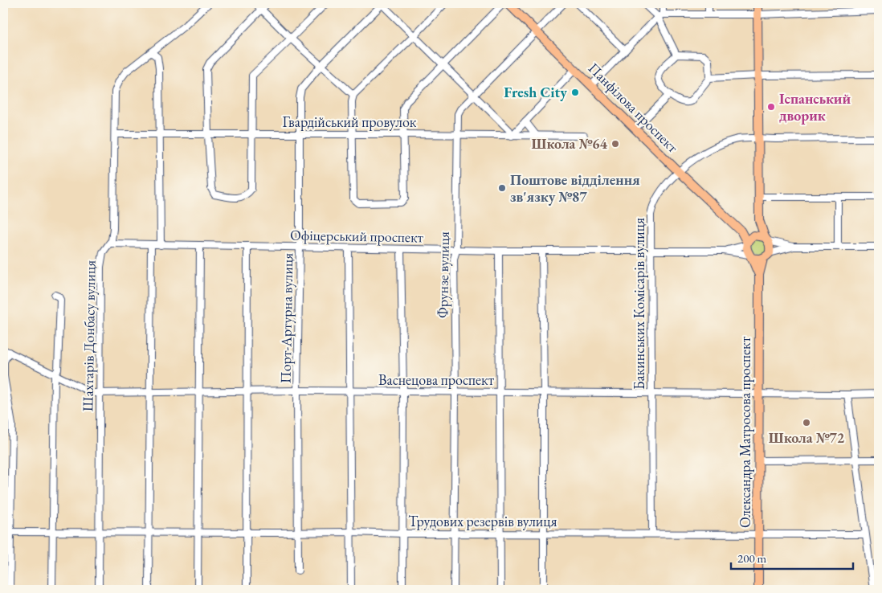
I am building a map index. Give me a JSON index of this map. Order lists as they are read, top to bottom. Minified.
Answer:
{"streets":{"main road":["Панфілова проспект","Олександра Матросова проспект"],"street":["Гвардійський провулок","Офіцерський проспект","Фрунзе вулиця","Бакинських Комісарів вулиця","Порт-Артурна вулиця","Шахтарів Донбасу вулиця","Васнецова проспект","Трудових резервів вулиця"]},"crossings":[["Панфілова проспект","Фрунзе вулиця"],["Панфілова проспект","Бакинських Комісарів вулиця"],["Гвардійський провулок","Фрунзе вулиця"],["Гвардійський провулок","Порт-Артурна вулиця"],["Гвардійський провулок","Шахтарів Донбасу вулиця"],["Офіцерський проспект","Фрунзе вулиця"],["Офіцерський проспект","Бакинських Комісарів вулиця"],["Офіцерський проспект","Порт-Артурна вулиця"],["Офіцерський проспект","Шахтарів Донбасу вулиця"],["Фрунзе вулиця","Васнецова проспект"],["Фрунзе вулиця","Трудових резервів вулиця"],["Бакинських Комісарів вулиця","Васнецова проспект"],["Бакинських Комісарів вулиця","Трудових резервів вулиця"],["Порт-Артурна вулиця","Васнецова проспект"],["Порт-Артурна вулиця","Трудових резервів вулиця"],["Шахтарів Донбасу вулиця","Васнецова проспект"],["Шахтарів Донбасу вулиця","Трудових резервів вулиця"],["Васнецова проспект","Олександра Матросова проспект"],["Олександра Матросова проспект","Трудових резервів вулиця"]],"places":["Fresh City","Іспанський дворик","Школа №64","Поштове відділення зв'язку №87","Школа №72"],"scale_bar":"200 m"}
